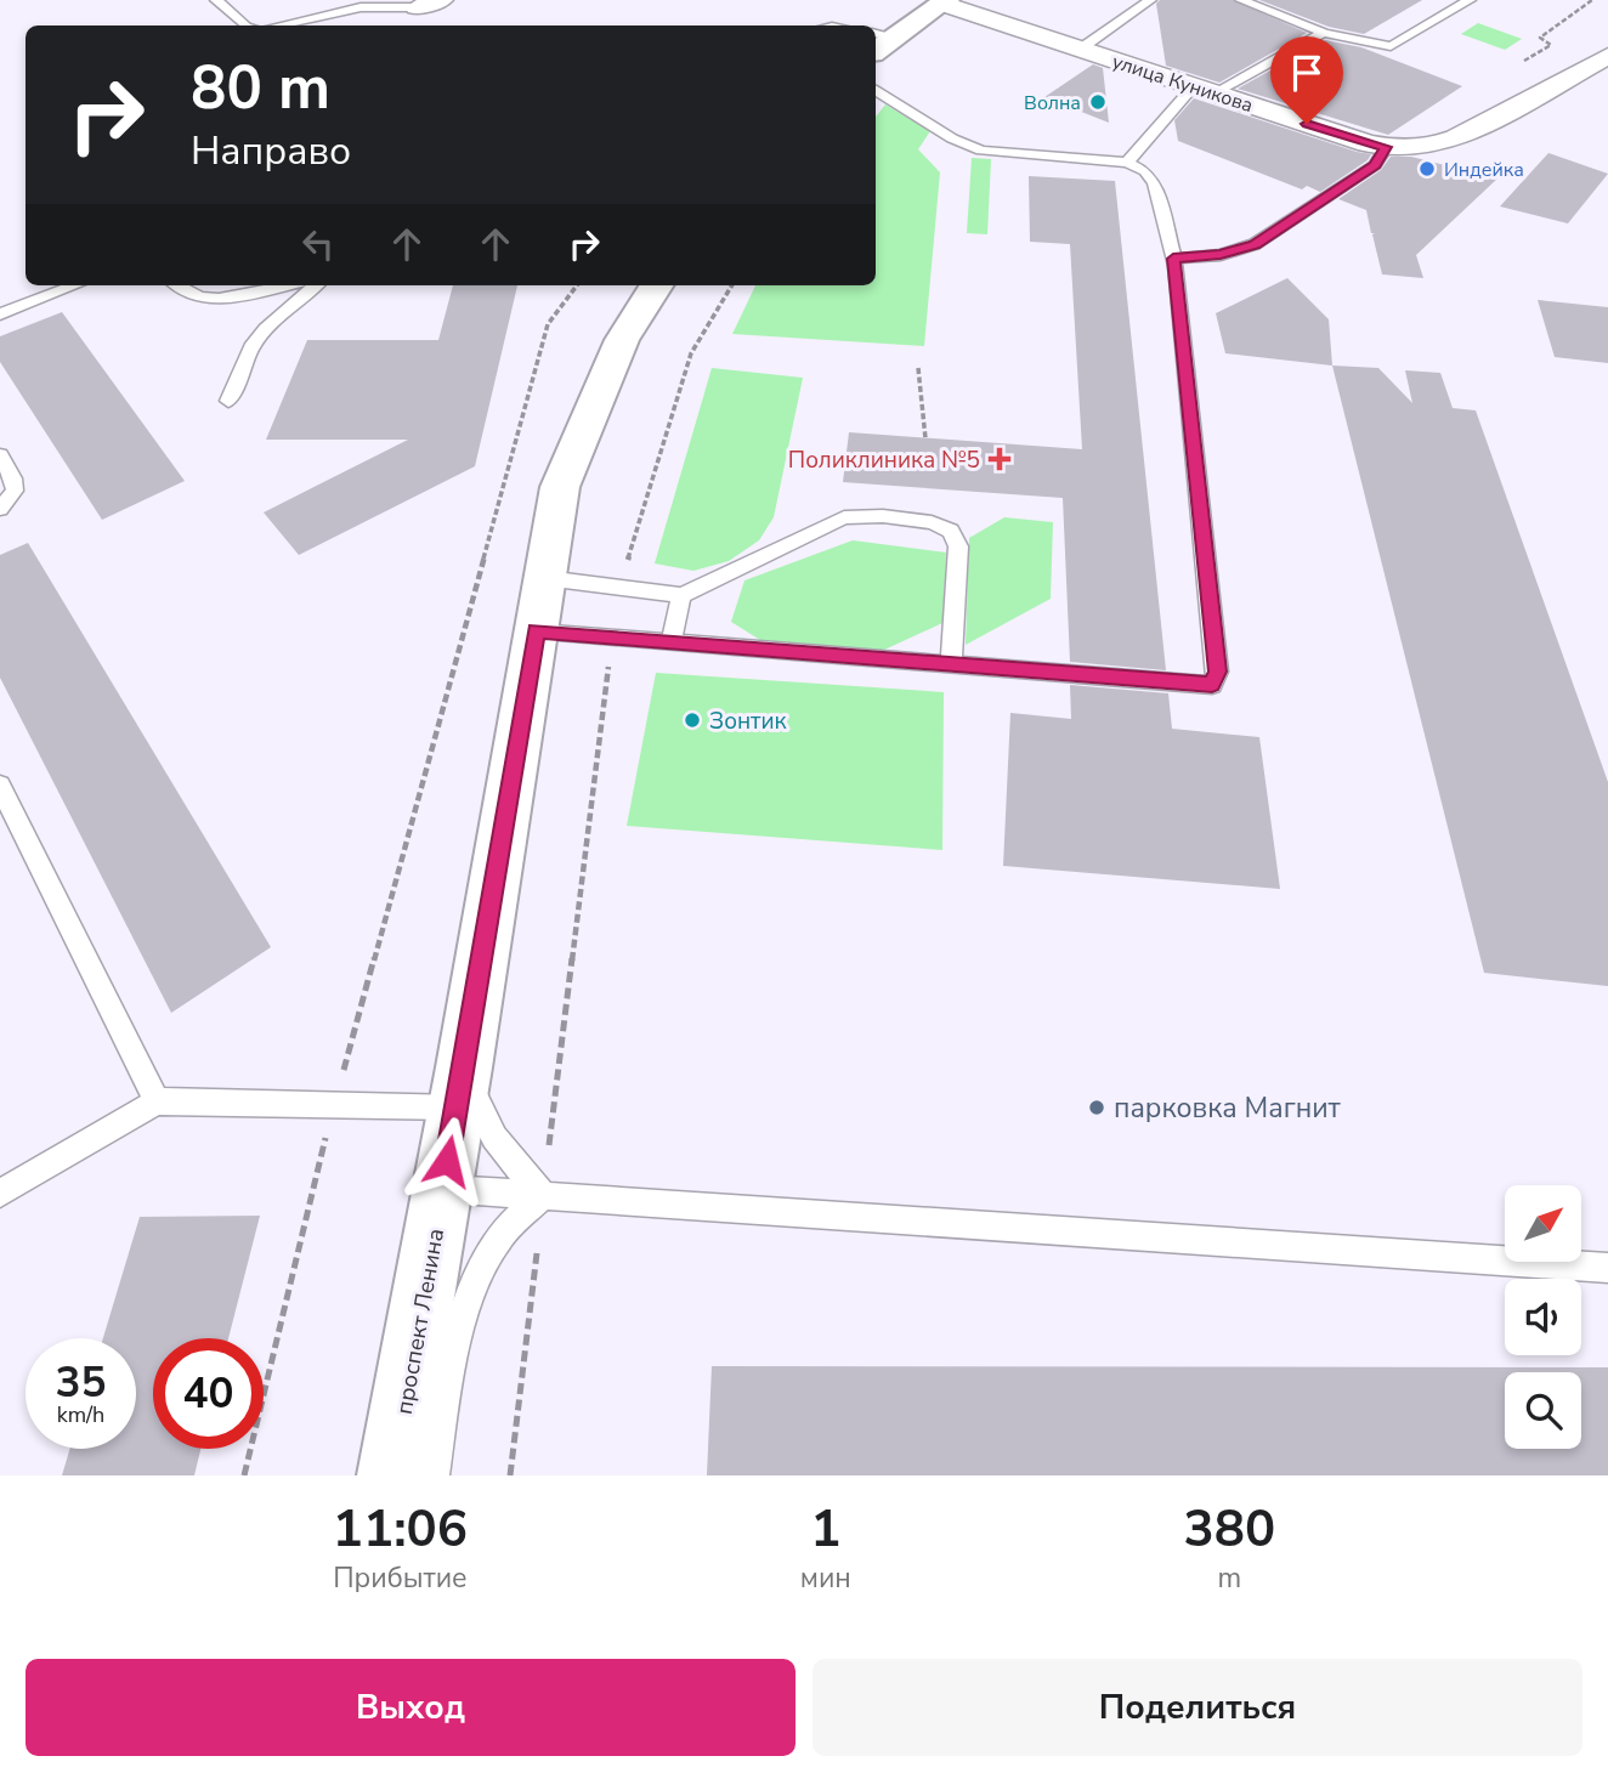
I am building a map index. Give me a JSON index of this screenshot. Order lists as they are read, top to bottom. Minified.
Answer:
{"streets":{"street":["улица Куникова","проспект Ленина"]},"places":{"other":["Волна","Индейка","Зонтик","парковка Магнит"],"health":["Поликлиника №5"]},"north":"top right","page":{"turn":["80 m","Направо"],"speed":"35 km/h","limit":"40","eta":["11:06","Прибытие","1","мин","380","m"],"buttons":["Выход","Поделиться"]}}
